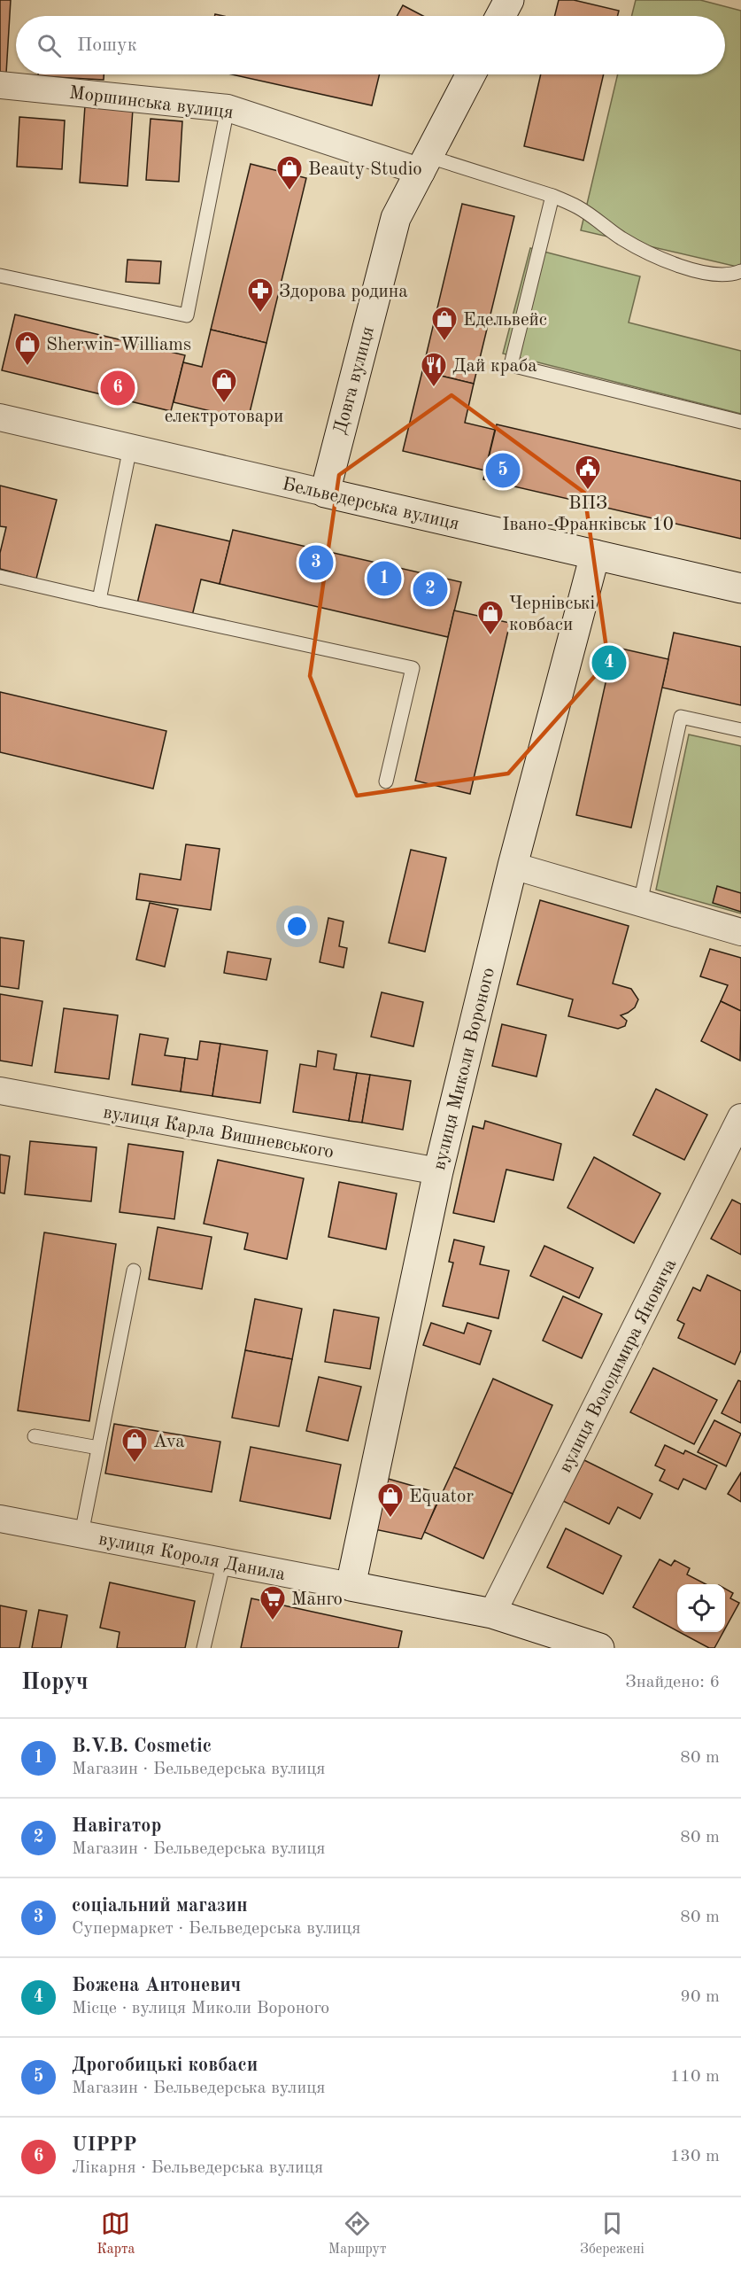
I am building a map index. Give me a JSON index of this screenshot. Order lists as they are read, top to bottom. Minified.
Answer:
{"streets":{"street":["Моршинська вулиця","Довга вулиця","Бельведерська вулиця","вулиця Миколи Вороного","вулиця Карла Вишневського","вулиця Володимира Яновича","вулиця Короля Данила"]},"crossings":[["Моршинська вулиця","Довга вулиця"],["Довга вулиця","Бельведерська вулиця"],["Бельведерська вулиця","вулиця Миколи Вороного"],["вулиця Миколи Вороного","вулиця Карла Вишневського"],["вулиця Миколи Вороного","вулиця Короля Данила"],["вулиця Володимира Яновича","вулиця Короля Данила"]],"places":{"shop":["Beauty Studio","Едельвейс","Sherwin-Williams","електротовари","Чернівські ковбаси","Ava","Equator"],"pharmacy":["Здорова родина"],"restaurant":["Дай краба"],"public building":["ВПЗ Івано-Франківськ 10"],"supermarket":["Манго"]},"page":{"search":"Пошук","pins":["6","5","3","1","2","4"],"heading":["Поруч","Знайдено: 6"],"list":[{"mark":"1","name":"B.V.B. Cosmetic","note":"Магазин · Бельведерська вулиця","value":"80 m"},{"mark":"2","name":"Навігатор","note":"Магазин · Бельведерська вулиця","value":"80 m"},{"mark":"3","name":"соціальний магазин","note":"Супермаркет · Бельведерська вулиця","value":"80 m"},{"mark":"4","name":"Божена Антоневич","note":"Місце · вулиця Миколи Вороного","value":"90 m"},{"mark":"5","name":"Дрогобицькі ковбаси","note":"Магазин · Бельведерська вулиця","value":"110 m"},{"mark":"6","name":"UIPPP","note":"Лікарня · Бельведерська вулиця","value":"130 m"}],"nav":["Карта","Маршрут","Збережені"]}}
